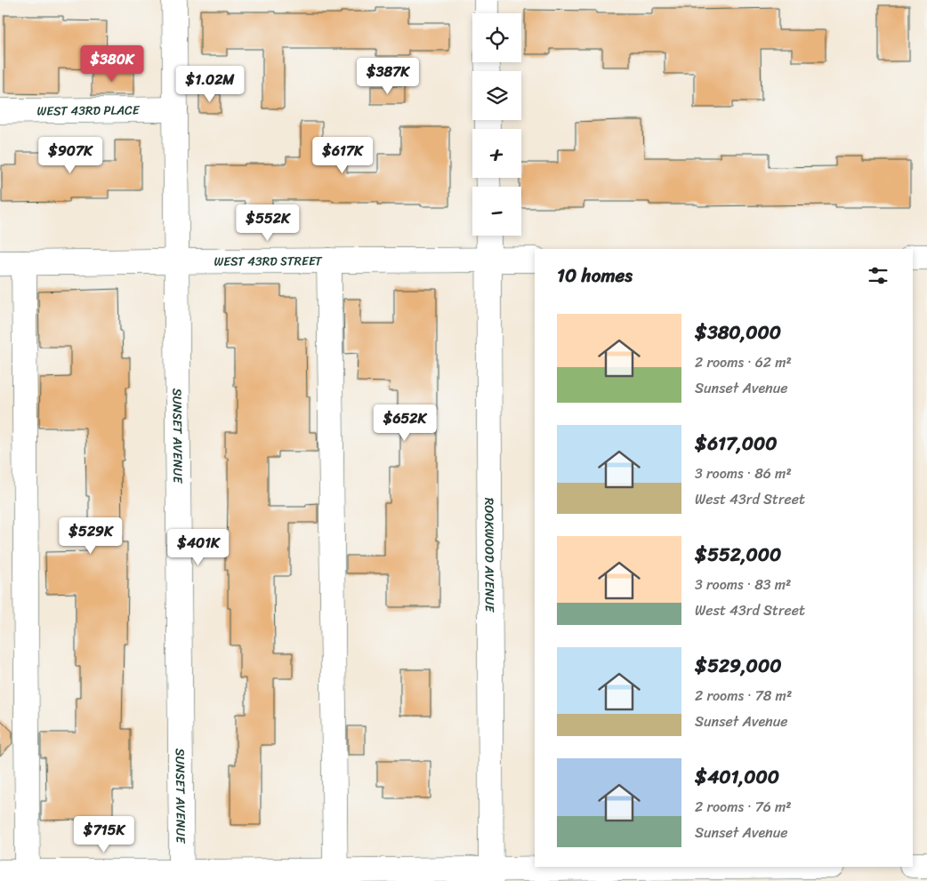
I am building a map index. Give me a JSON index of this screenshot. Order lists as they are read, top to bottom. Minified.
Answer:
{"streets":{"street":["WEST 43RD PLACE","WEST 43RD STREET","SUNSET AVENUE","ROOKWOOD AVENUE"]},"crossings":[["WEST 43RD PLACE","SUNSET AVENUE"],["WEST 43RD STREET","SUNSET AVENUE"],["WEST 43RD STREET","ROOKWOOD AVENUE"]],"page":{"map_buttons":["+","−"],"price":["$380K","$387K","$1.02M","$907K","$617K","$552K","$652K","$529K","$401K","$715K"],"heading":"10 homes","list":[{"name":"$380,000","note":"2 rooms · 62 m² · Sunset Avenue"},{"name":"$617,000","note":"3 rooms · 86 m² · West 43rd Street"},{"name":"$552,000","note":"3 rooms · 83 m² · West 43rd Street"},{"name":"$529,000","note":"2 rooms · 78 m² · Sunset Avenue"},{"name":"$401,000","note":"2 rooms · 76 m² · Sunset Avenue"}]}}
